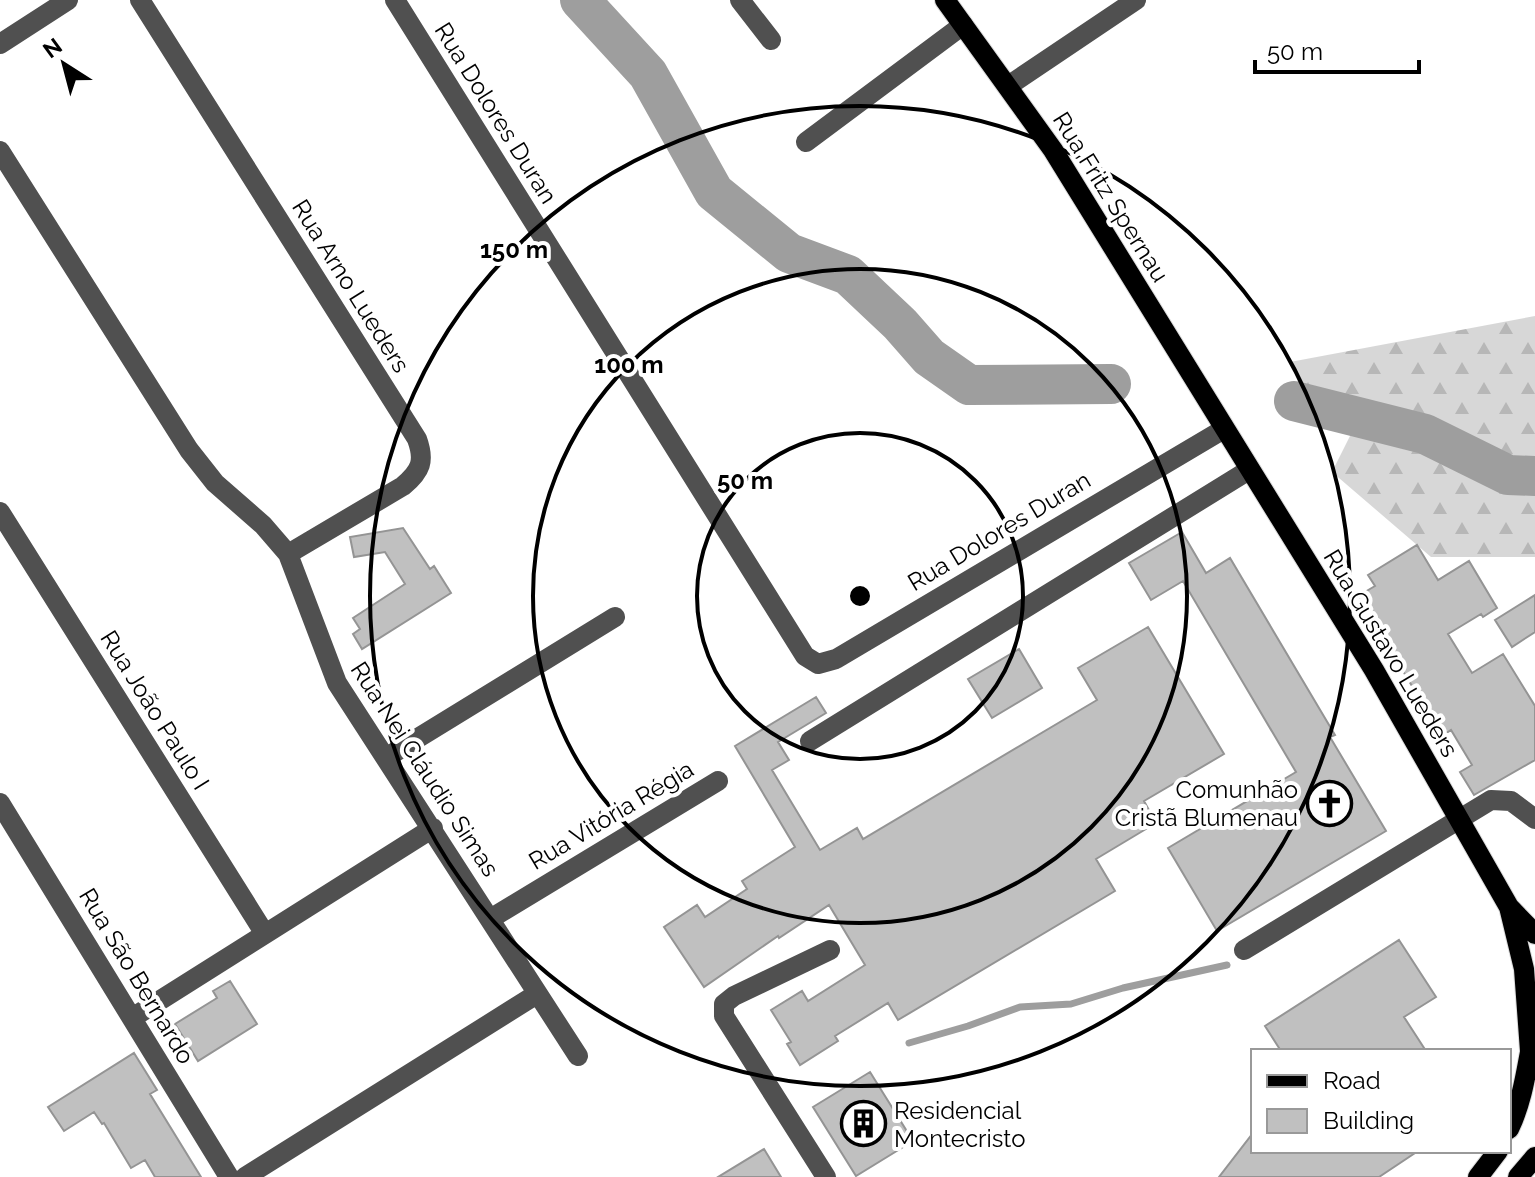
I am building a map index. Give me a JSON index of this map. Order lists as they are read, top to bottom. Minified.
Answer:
{"streets":{"main road":["Rua Fritz Spernau","Rua Gustavo Lueders"],"street":["Rua Dolores Duran","Rua Arno Lueders","Rua João Paulo I","Rua Nei Cláudio Simas","Rua Vitória Régia","Rua São Bernardo"]},"crossings":[["Rua Dolores Duran","Rua Fritz Spernau"],["Rua Dolores Duran","Rua Gustavo Lueders"],["Rua Fritz Spernau","Rua Gustavo Lueders"],["Rua Arno Lueders","Rua Nei Cláudio Simas"],["Rua Nei Cláudio Simas","Rua Vitória Régia"]],"places":{"church":["Comunhão Cristã Blumenau"],"building":["Residencial Montecristo"]},"legend":["Road","Building"],"scale_bar":"50 m","north":"top left","rings":["150 m","100 m","50 m"]}
